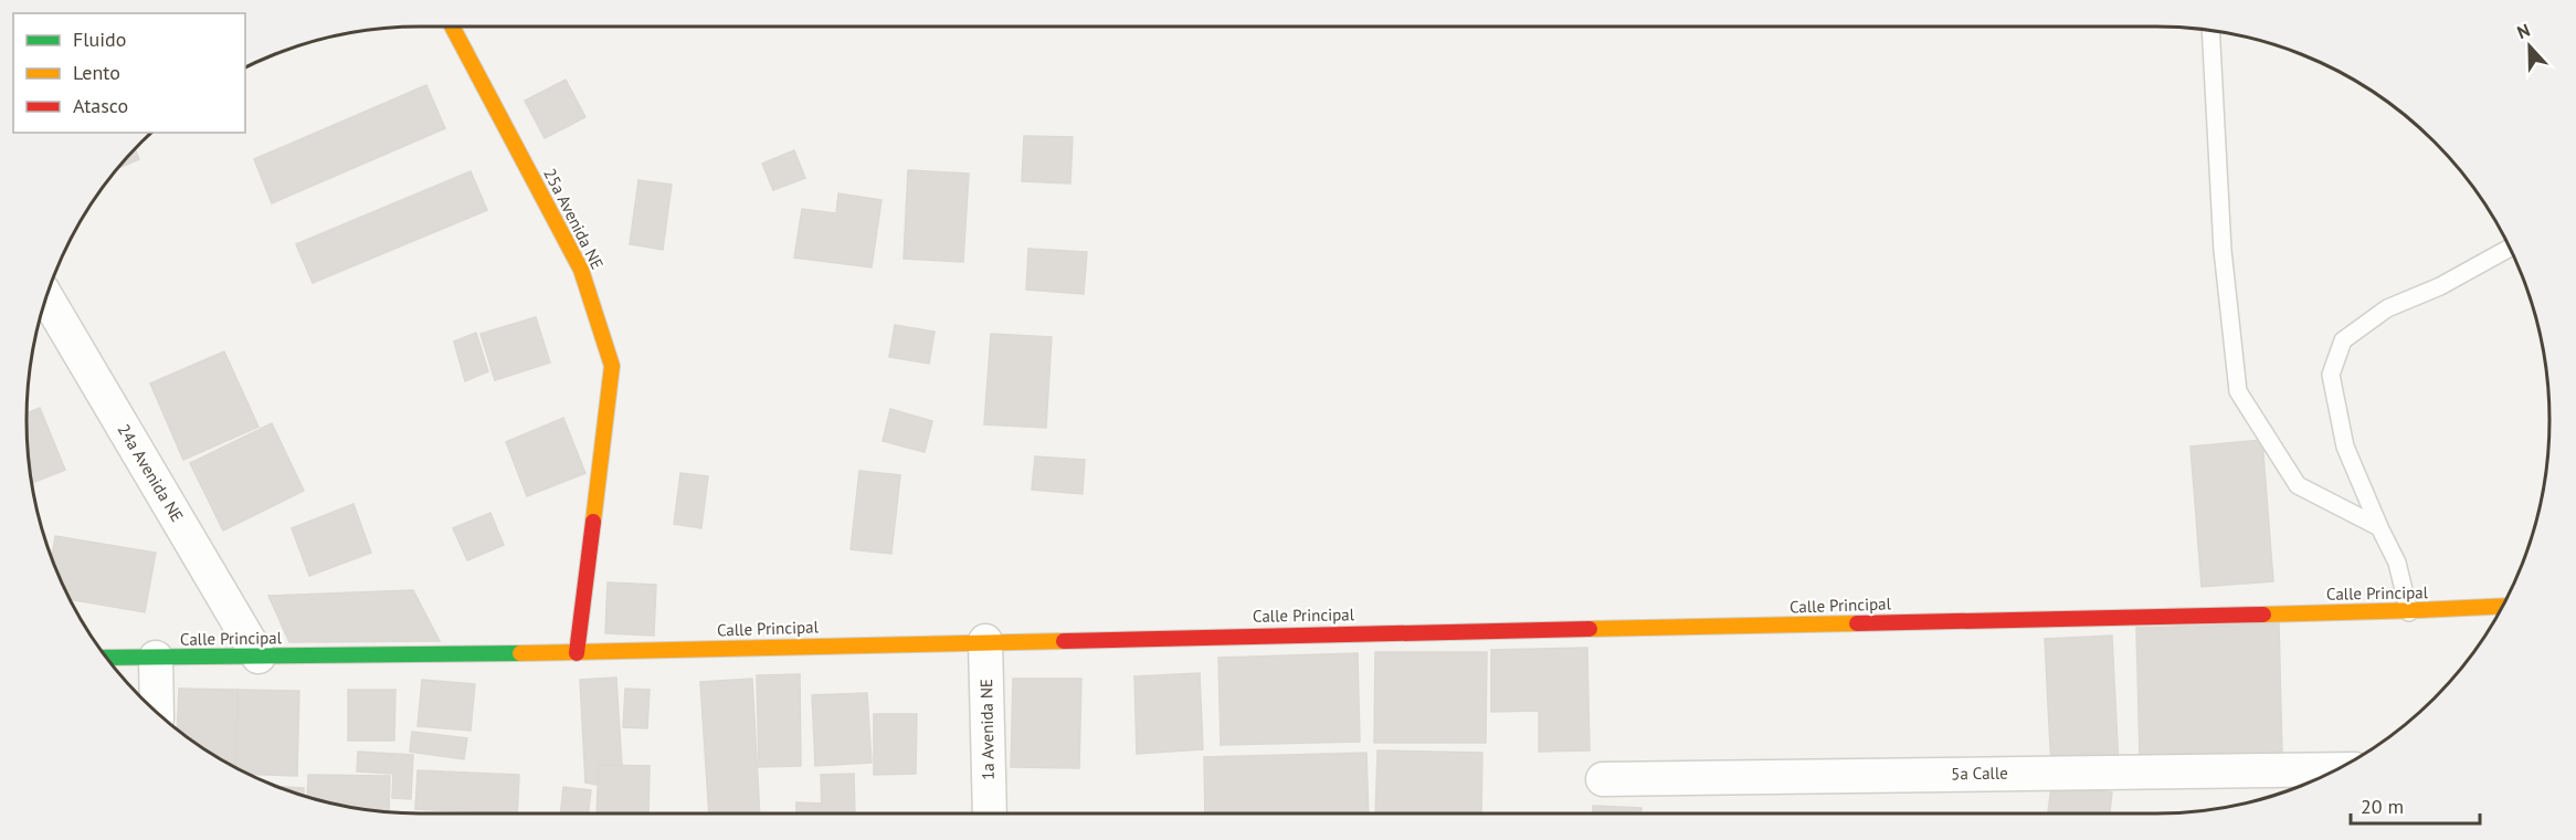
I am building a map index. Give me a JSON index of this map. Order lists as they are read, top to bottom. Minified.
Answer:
{"streets":{"street":["25a Avenida NE","24a Avenida NE","Calle Principal","1a Avenida NE","5a Calle"]},"crossings":[["25a Avenida NE","Calle Principal"],["24a Avenida NE","Calle Principal"],["Calle Principal","1a Avenida NE"]],"legend":["Fluido","Lento","Atasco"],"scale_bar":"20 m","north":"top"}
